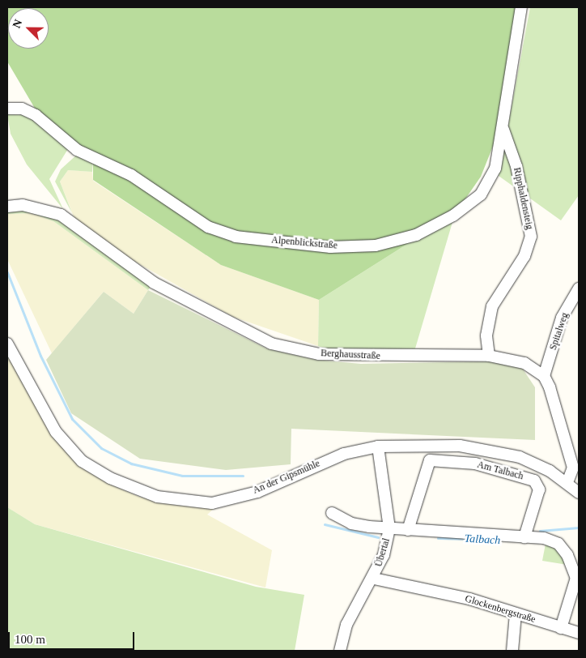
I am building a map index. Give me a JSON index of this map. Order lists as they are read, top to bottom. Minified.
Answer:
{"streets":{"street":["Ripphaldensteig","Alpenblickstraße","Spitalweg","Berghausstraße","Am Talbach","An der Gipsmühle","Übertal","Glockenbergstraße"]},"crossings":[["Ripphaldensteig","Alpenblickstraße"],["Ripphaldensteig","Berghausstraße"],["Spitalweg","Berghausstraße"],["An der Gipsmühle","Übertal"],["Übertal","Glockenbergstraße"]],"water":["Talbach"],"scale_bar":"100 m","north":"top left"}
